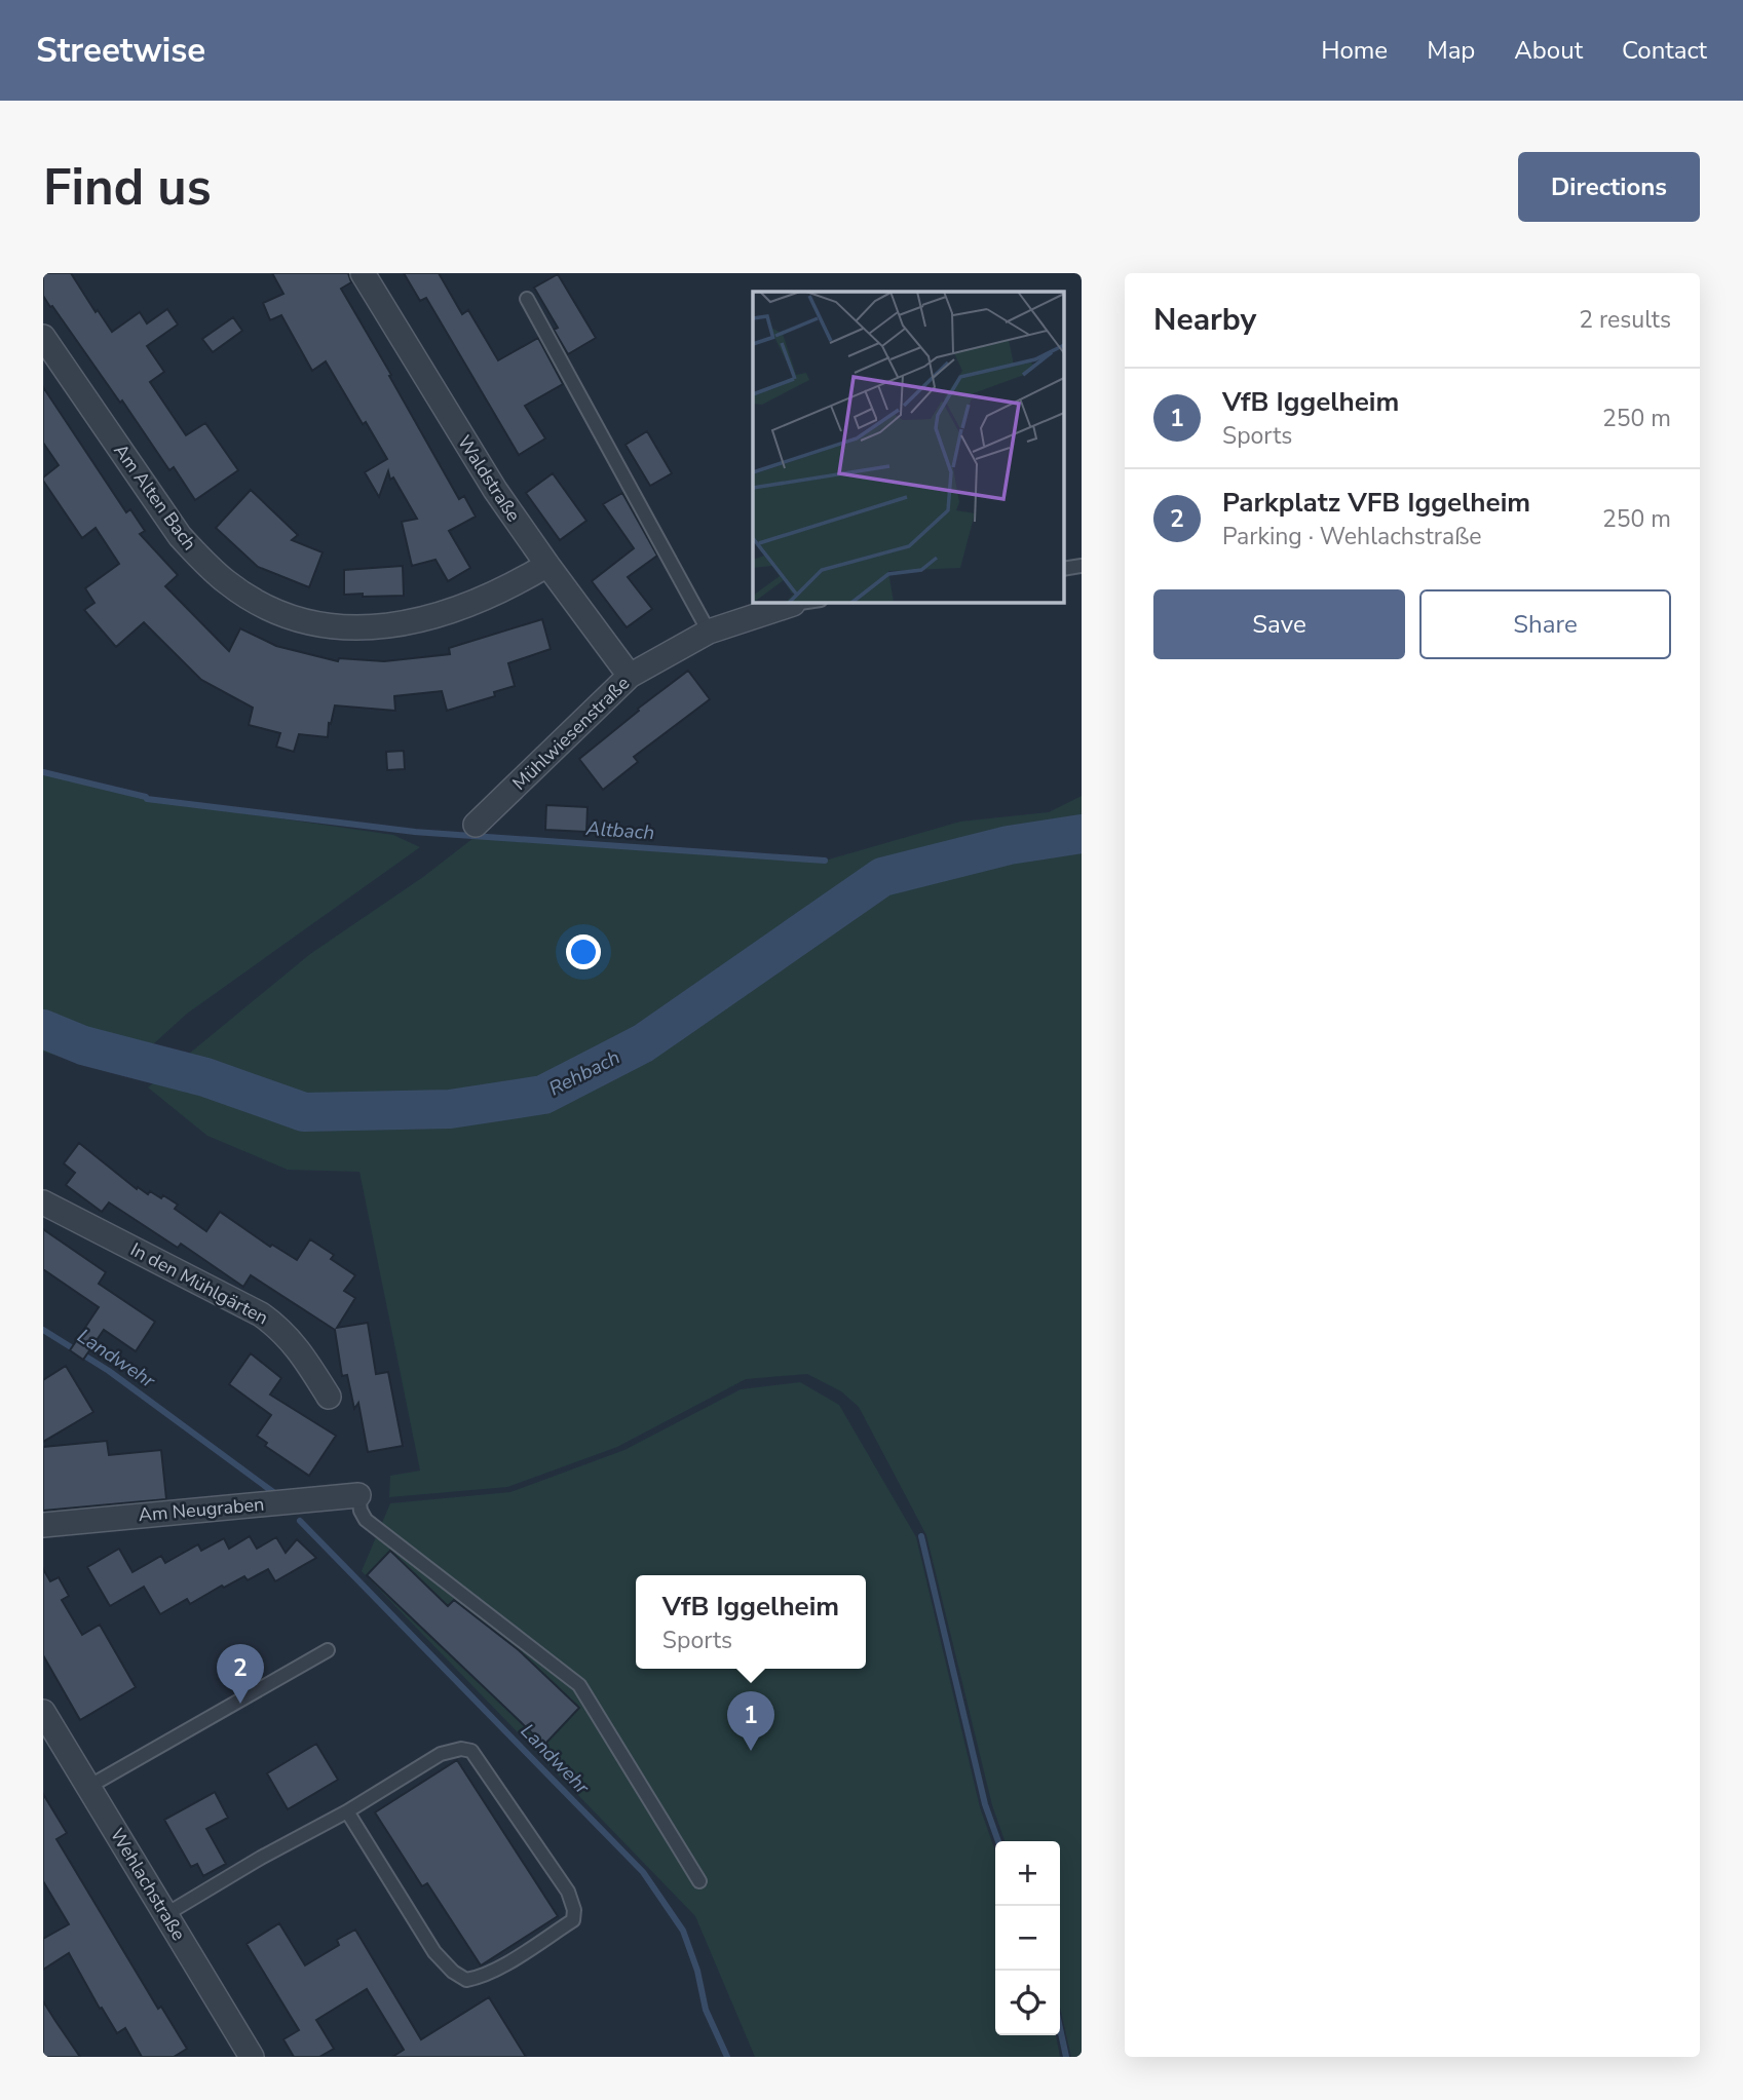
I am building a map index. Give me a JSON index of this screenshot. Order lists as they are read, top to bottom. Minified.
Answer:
{"streets":{"street":["Waldstraße","Am Alten Bach","Mühlwiesenstraße","In den Mühlgärten","Am Neugraben","Wehlachstraße"]},"crossings":[["Waldstraße","Am Alten Bach"],["Waldstraße","Mühlwiesenstraße"]],"water":["Altbach","Rehbach","Landwehr"],"page":{"header":"Streetwise","nav":["Home","Map","About","Contact"],"buttons":["Directions",["Save","Share"]],"title":"Find us","heading":["Nearby","2 results"],"list":[{"mark":"1","name":"VfB Iggelheim","note":"Sports","value":"250 m"},{"mark":"2","name":"Parkplatz VFB Iggelheim","note":"Parking · Wehlachstraße","value":"250 m"}],"popup":["VfB Iggelheim","Sports"],"pins":["2","1"],"map_buttons":["+","−"]}}
